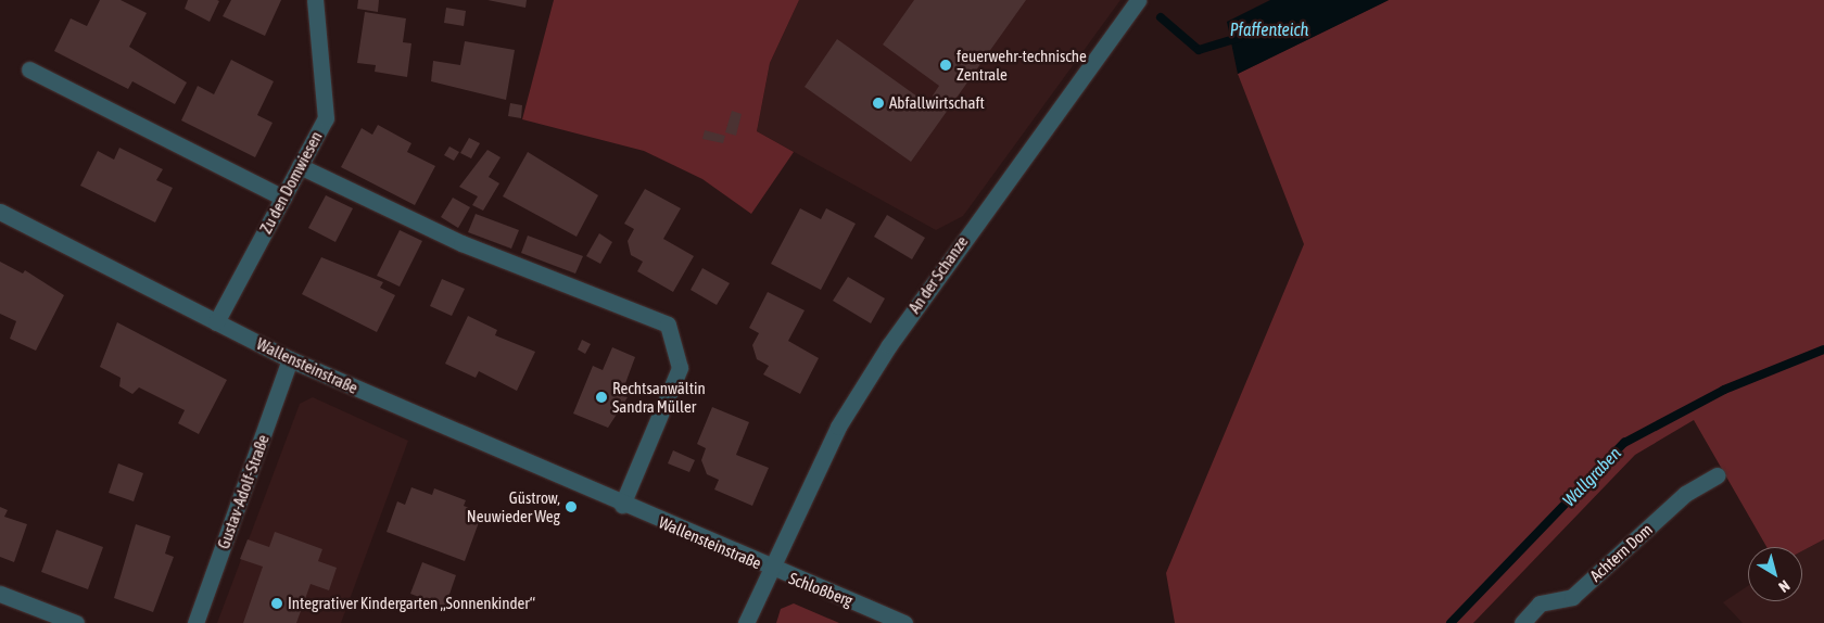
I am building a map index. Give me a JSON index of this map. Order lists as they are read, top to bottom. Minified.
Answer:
{"streets":{"street":["Zu den Domwiesen","An der Schanze","Wallensteinstraße","Gustav-Adolf-Straße","Achtern Dom","Schloßberg"]},"crossings":[["Zu den Domwiesen","Wallensteinstraße"],["An der Schanze","Wallensteinstraße"],["An der Schanze","Schloßberg"],["Wallensteinstraße","Gustav-Adolf-Straße"],["Wallensteinstraße","Schloßberg"]],"water":["Pfaffenteich","Wallgraben"],"places":["feuerwehr-technische Zentrale","Abfallwirtschaft","Rechtsanwältin Sandra Müller","Güstrow, Neuwieder Weg","Integrativer Kindergarten „Sonnenkinder“"],"north":"bottom right"}
